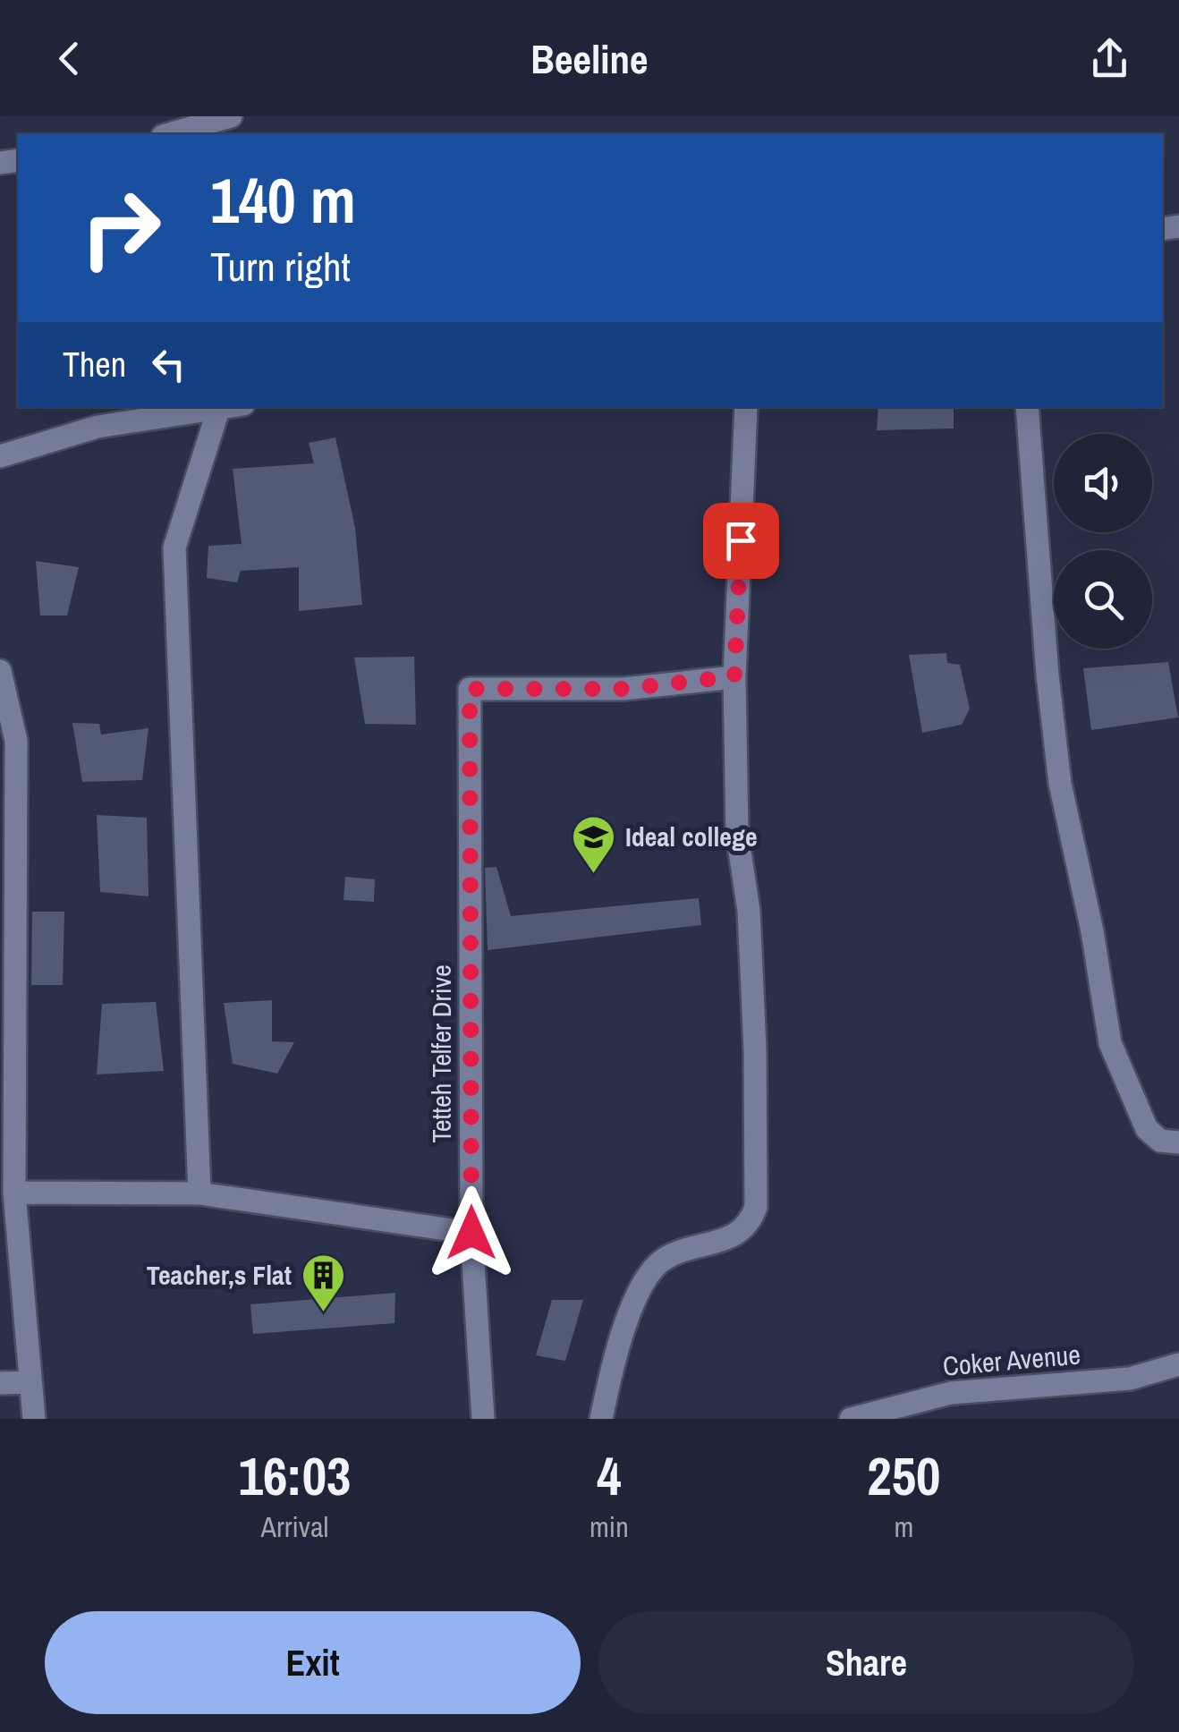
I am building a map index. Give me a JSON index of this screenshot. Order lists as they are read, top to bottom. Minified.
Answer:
{"streets":{"street":["Tetteh Telfer Drive","Coker Avenue"]},"places":{"school or university":["Ideal college"],"building":["Teacher,s Flat"]},"page":{"header":"Beeline","turn":["140 m","Turn right"],"then":"Then","eta":["16:03","Arrival","4","min","250","m"],"buttons":["Exit","Share"]}}
